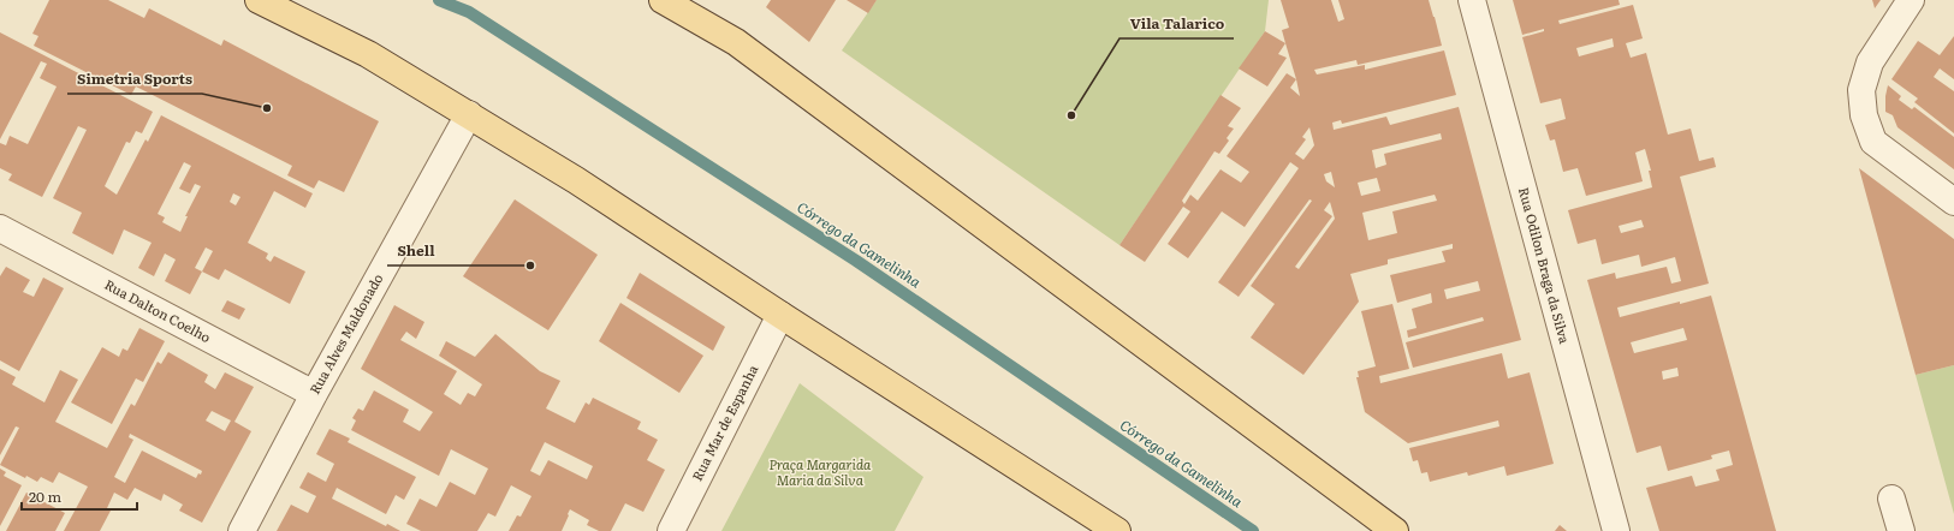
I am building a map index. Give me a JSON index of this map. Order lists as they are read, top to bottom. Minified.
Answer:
{"streets":{"street":["Rua Odilon Braga da Silva","Rua Dalton Coelho","Rua Alves Maldonado","Rua Mar de Espanha"]},"crossings":[["Rua Dalton Coelho","Rua Alves Maldonado"]],"water":["Córrego da Gamelinha"],"parks":["Praça Margarida Maria da Silva"],"places":["Simetria Sports","Vila Talarico","Shell"],"scale_bar":"20 m"}
